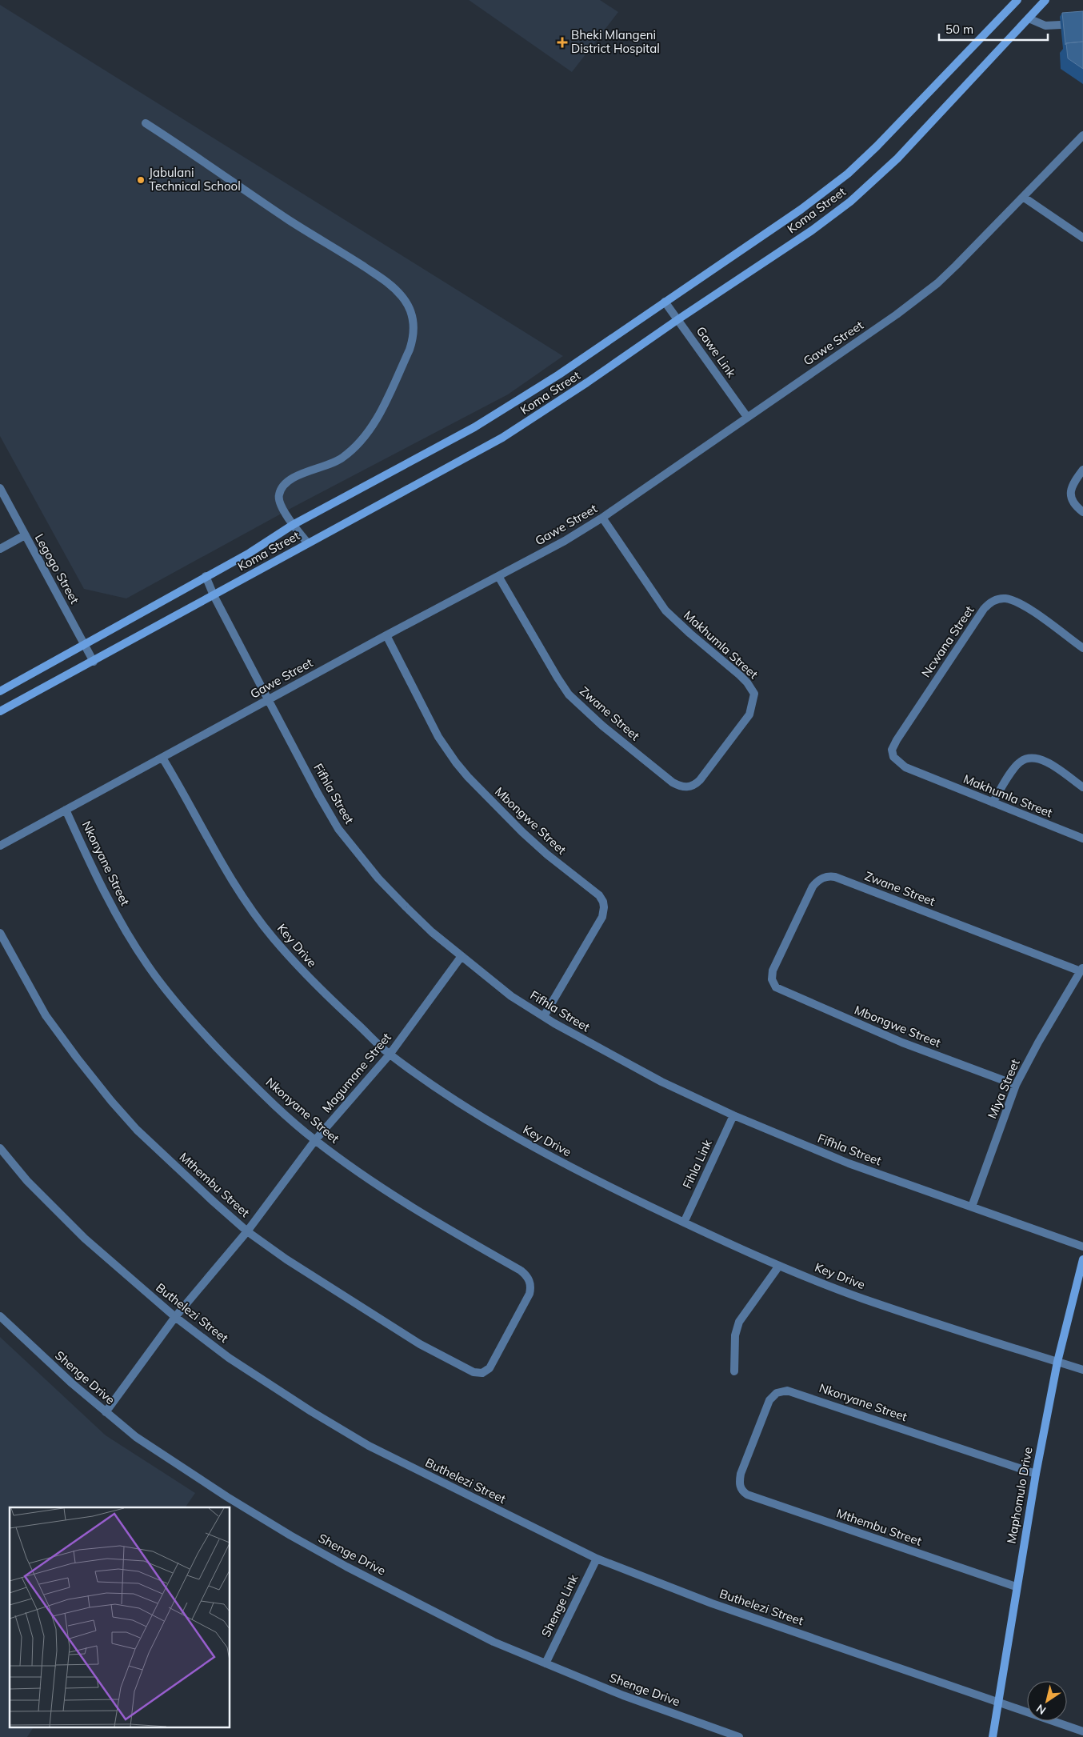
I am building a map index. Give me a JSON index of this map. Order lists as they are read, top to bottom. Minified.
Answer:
{"streets":{"main road":["Koma Street","Maphomulo Drive"],"street":["Gawe Street","Gawe Link","Legogo Street","Ncwana Street","Makhumla Street","Zwane Street","Fifhla Street","Mbongwe Street","Nkonyane Street","Key Drive","Magumane Street","Miya Street","Fihla Link","Mthembu Street","Buthelezi Street","Shenge Drive","Shenge Link"]},"crossings":[["Koma Street","Gawe Link"],["Koma Street","Legogo Street"],["Koma Street","Fifhla Street"],["Gawe Street","Gawe Link"],["Gawe Street","Makhumla Street"],["Gawe Street","Zwane Street"],["Gawe Street","Fifhla Street"],["Gawe Street","Mbongwe Street"],["Gawe Street","Nkonyane Street"],["Gawe Street","Key Drive"],["Ncwana Street","Makhumla Street"],["Makhumla Street","Zwane Street"],["Zwane Street","Mbongwe Street"],["Zwane Street","Miya Street"],["Fifhla Street","Mbongwe Street"],["Fifhla Street","Magumane Street"],["Fifhla Street","Miya Street"],["Fifhla Street","Fihla Link"],["Mbongwe Street","Miya Street"],["Nkonyane Street","Magumane Street"],["Nkonyane Street","Mthembu Street"],["Nkonyane Street","Maphomulo Drive"],["Key Drive","Magumane Street"],["Key Drive","Fihla Link"],["Key Drive","Maphomulo Drive"],["Magumane Street","Mthembu Street"],["Magumane Street","Buthelezi Street"],["Magumane Street","Shenge Drive"],["Mthembu Street","Maphomulo Drive"],["Buthelezi Street","Maphomulo Drive"],["Buthelezi Street","Shenge Link"],["Shenge Drive","Shenge Link"]],"places":{"health":["Bheki Mlangeni District Hospital"],"other":["Jabulani Technical School"]},"scale_bar":"50 m","north":"bottom left"}
